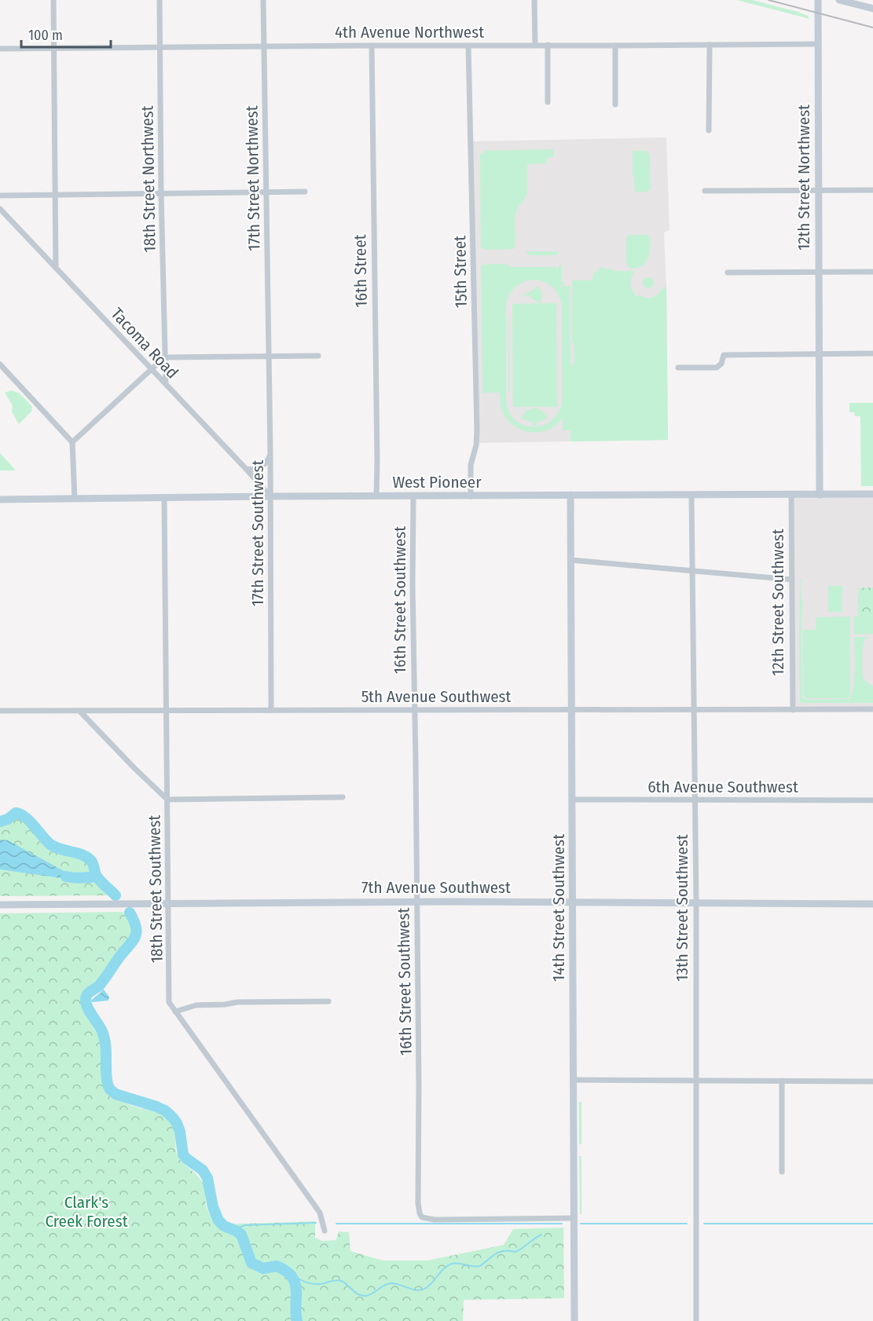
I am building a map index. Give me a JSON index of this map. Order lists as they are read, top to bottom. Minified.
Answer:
{"streets":{"street":["4th Avenue Northwest","12th Street Northwest","17th Street Northwest","18th Street Northwest","16th Street","15th Street","Tacoma Road","West Pioneer","17th Street Southwest","16th Street Southwest","12th Street Southwest","5th Avenue Southwest","6th Avenue Southwest","7th Avenue Southwest","18th Street Southwest","14th Street Southwest","13th Street Southwest"]},"crossings":[["4th Avenue Northwest","12th Street Northwest"],["4th Avenue Northwest","17th Street Northwest"],["4th Avenue Northwest","18th Street Northwest"],["4th Avenue Northwest","16th Street"],["4th Avenue Northwest","15th Street"],["17th Street Northwest","17th Street Southwest"],["18th Street Northwest","Tacoma Road"],["16th Street","West Pioneer"],["15th Street","West Pioneer"],["Tacoma Road","West Pioneer"],["Tacoma Road","17th Street Southwest"],["West Pioneer","17th Street Southwest"],["West Pioneer","16th Street Southwest"],["West Pioneer","12th Street Southwest"],["West Pioneer","18th Street Southwest"],["West Pioneer","14th Street Southwest"],["West Pioneer","13th Street Southwest"],["17th Street Southwest","5th Avenue Southwest"],["16th Street Southwest","5th Avenue Southwest"],["16th Street Southwest","7th Avenue Southwest"],["16th Street Southwest","14th Street Southwest"],["12th Street Southwest","5th Avenue Southwest"],["5th Avenue Southwest","18th Street Southwest"],["5th Avenue Southwest","14th Street Southwest"],["5th Avenue Southwest","13th Street Southwest"],["6th Avenue Southwest","14th Street Southwest"],["6th Avenue Southwest","13th Street Southwest"],["7th Avenue Southwest","18th Street Southwest"],["7th Avenue Southwest","14th Street Southwest"],["7th Avenue Southwest","13th Street Southwest"]],"parks":["Clark's Creek Forest"],"scale_bar":"100 m"}
